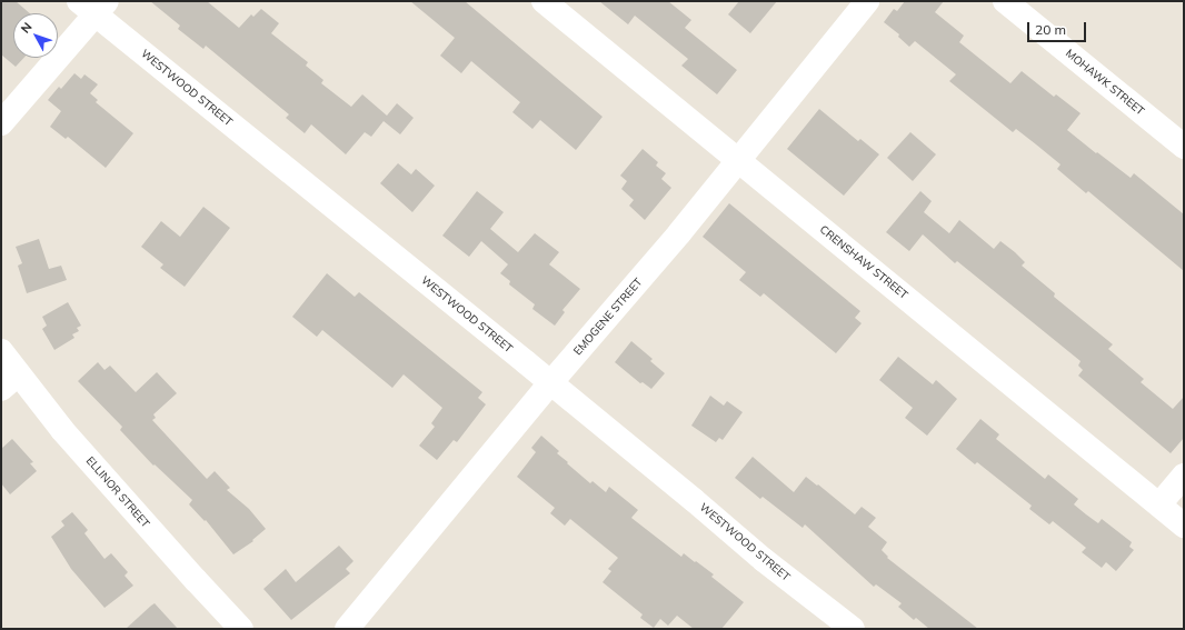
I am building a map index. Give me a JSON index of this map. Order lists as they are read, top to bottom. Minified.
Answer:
{"streets":{"street":["MOHAWK STREET","WESTWOOD STREET","CRENSHAW STREET","EMOGENE STREET","ELLINOR STREET"]},"crossings":[["WESTWOOD STREET","EMOGENE STREET"],["CRENSHAW STREET","EMOGENE STREET"]],"scale_bar":"20 m","north":"top left"}
